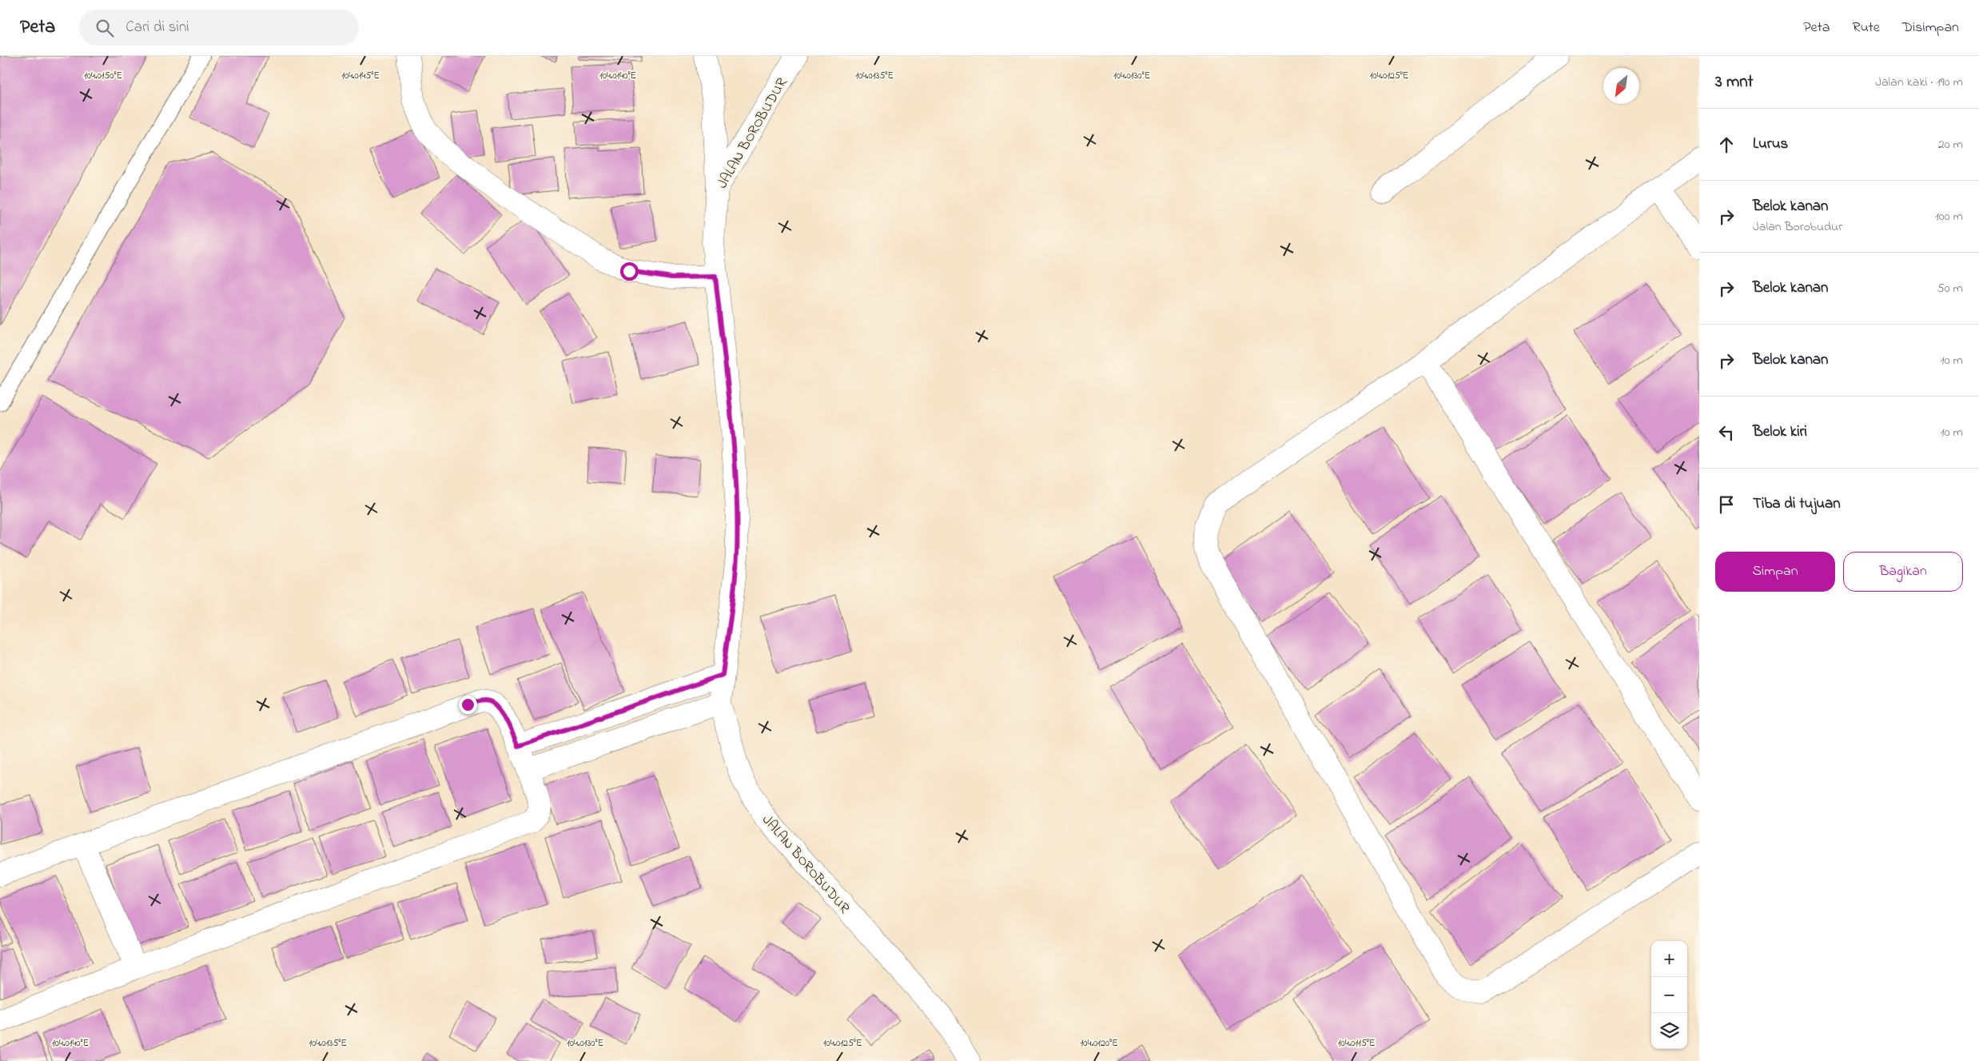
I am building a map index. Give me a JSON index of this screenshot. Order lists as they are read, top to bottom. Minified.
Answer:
{"streets":{"street":["JALAN BOROBUDUR"]},"north":"bottom left","page":{"header":"Peta","search":"Cari di sini","nav":["Peta","Rute","Disimpan"],"heading":["3 mnt","Jalan kaki · 190 m"],"list":[["Lurus","20 m"],["Belok kanan","Jalan Borobudur","100 m"],["Belok kanan","50 m"],["Belok kanan","10 m"],["Belok kiri","10 m"],"Tiba di tujuan"],"buttons":["Simpan","Bagikan"],"map_buttons":["+","−"]},"coordinates":["104.0150°E","104.0145°E","104.0140°E","104.0135°E","104.0130°E","104.0125°E","104.0120°E","104.0115°E"]}
